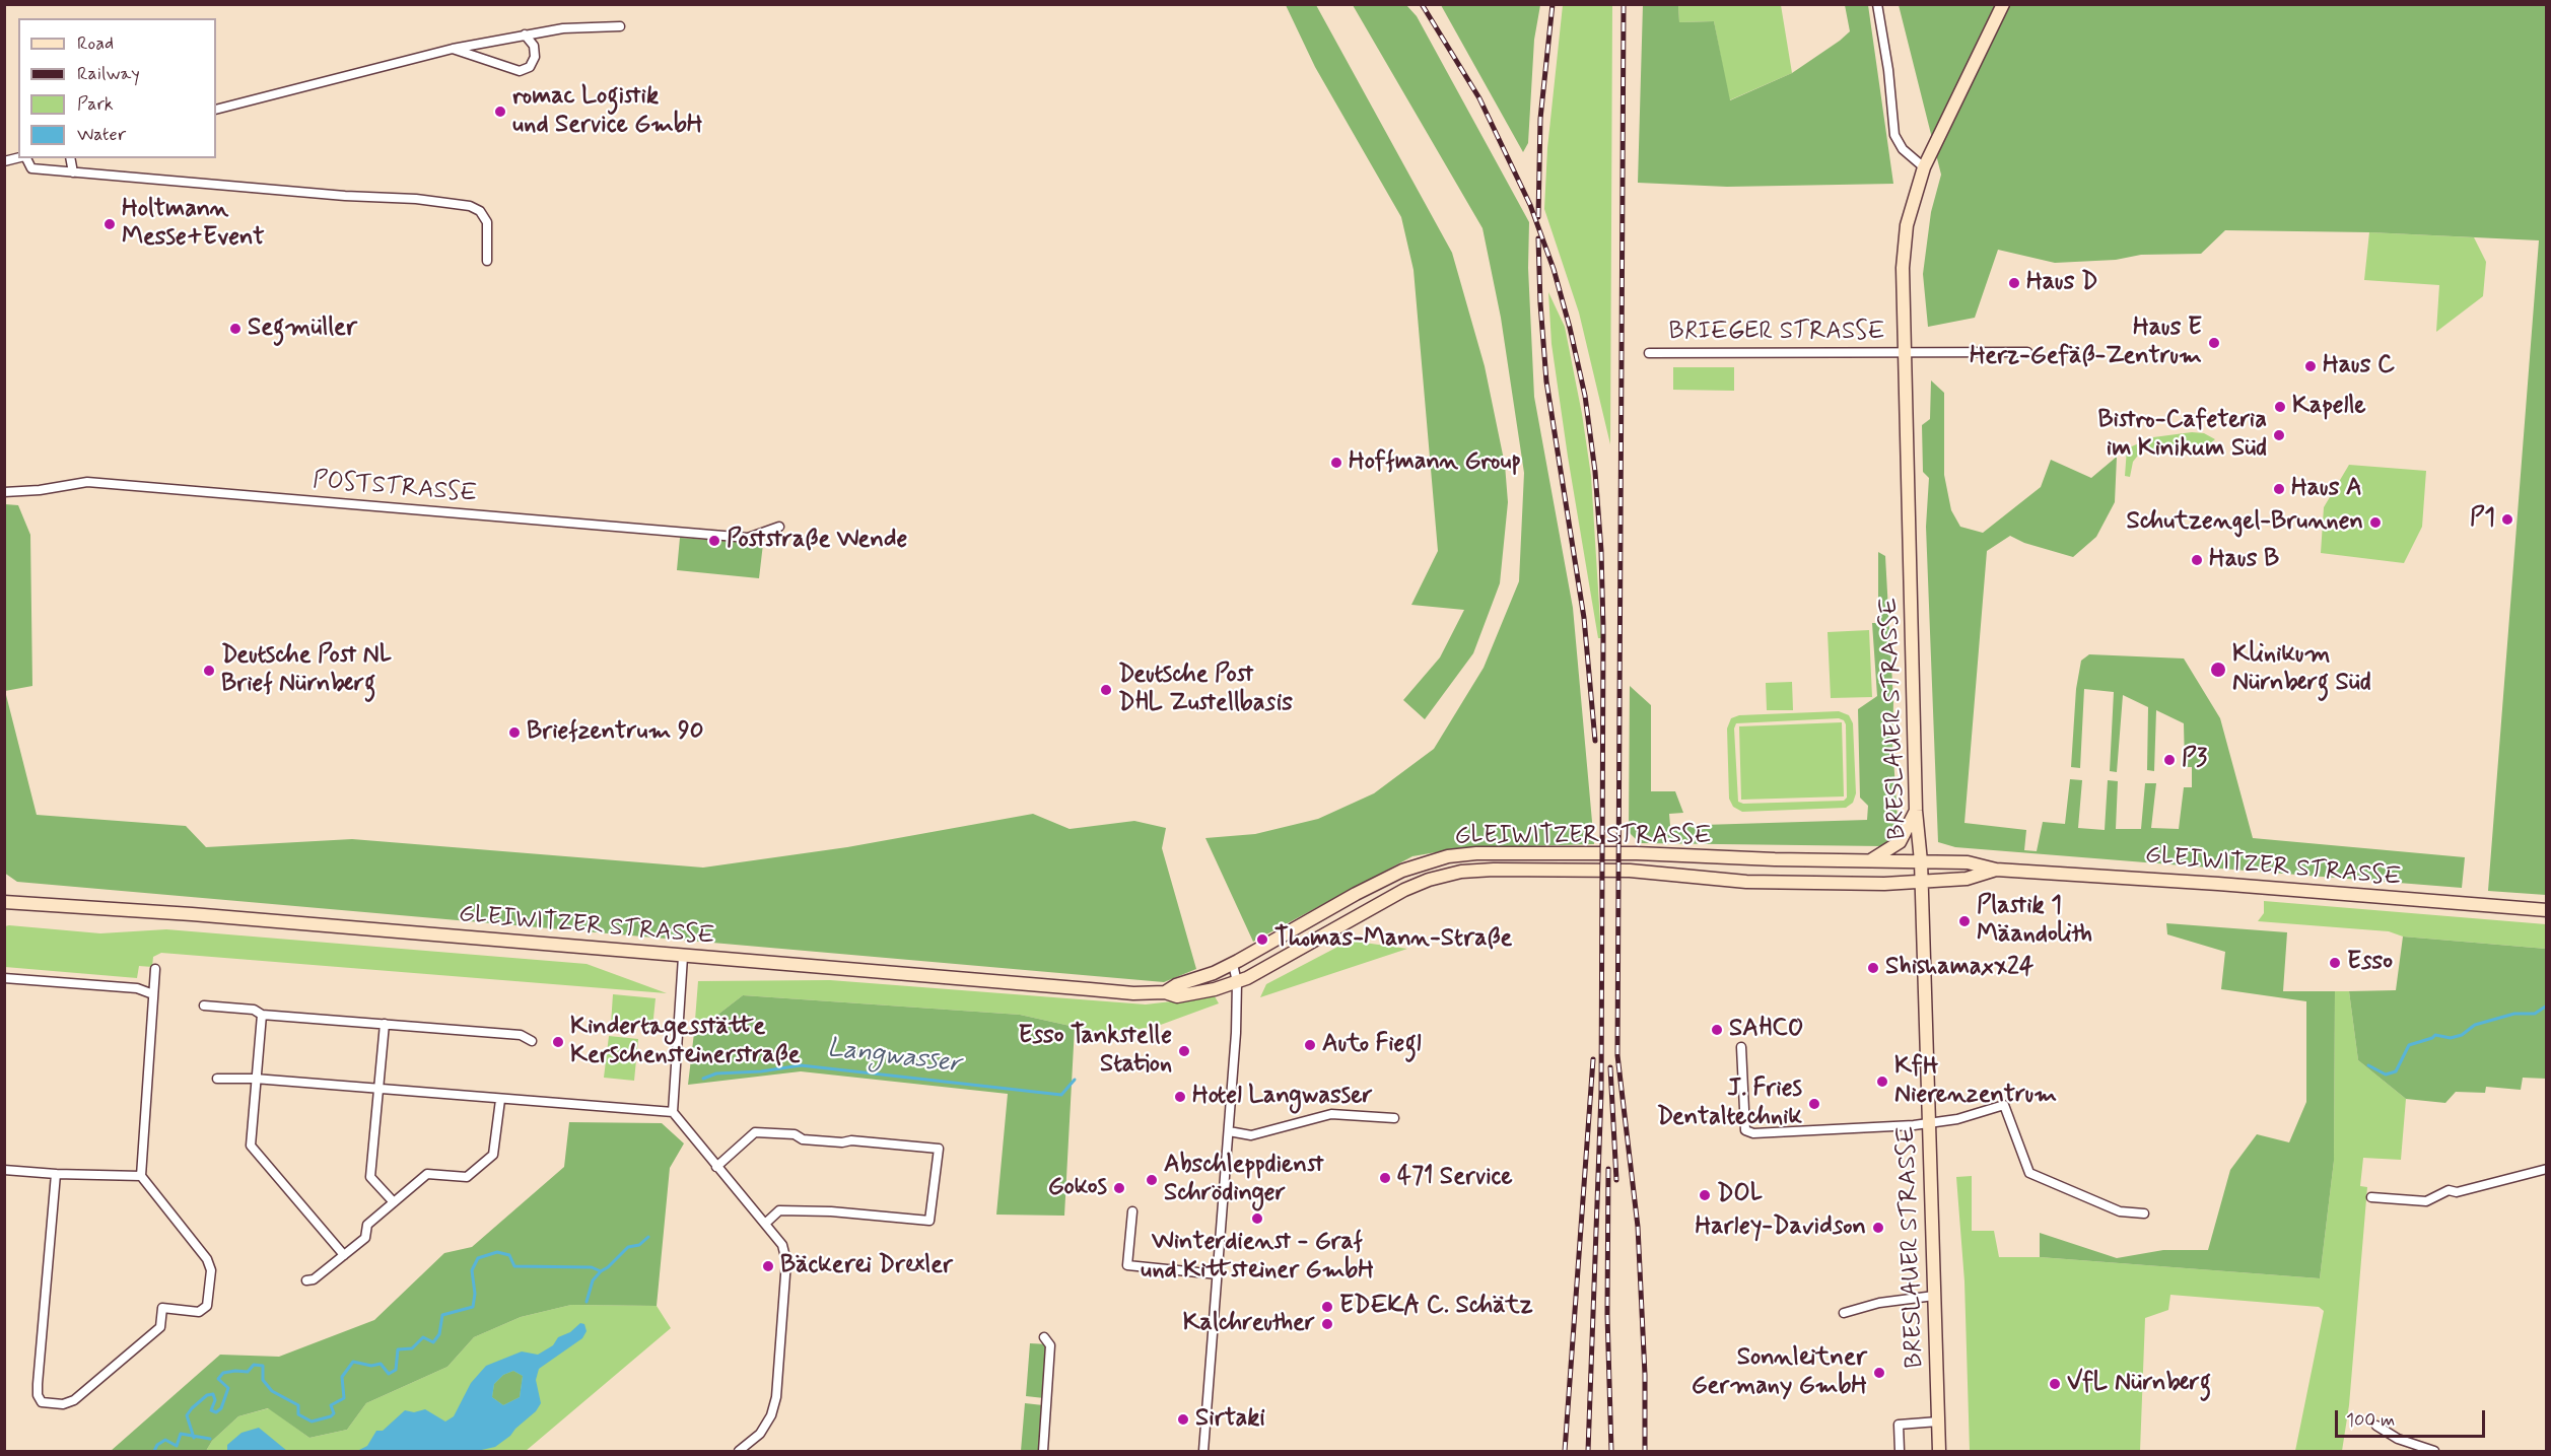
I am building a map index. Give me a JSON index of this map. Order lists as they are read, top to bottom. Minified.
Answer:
{"streets":{"main road":["BRESLAUER STRASSE","GLEIWITZER STRASSE"],"street":["BRIEGER STRASSE","POSTSTRASSE"]},"crossings":[["BRIEGER STRASSE","BRESLAUER STRASSE"],["BRESLAUER STRASSE","GLEIWITZER STRASSE"]],"water":["Langwasser"],"places":["romac Logistik und Service GmbH","Holtmann Messe+Event","Haus D","Segmüller","Haus E Herz-Gefäß-Zentrum","Haus C","Kapelle","Bistro-Cafeteria im Kinikum Süd","Hoffmann Group","Haus A","P1","Schutzengel-Brunnen","Poststraße Wende","Haus B","Klinikum Nürnberg Süd","Deutsche Post NL Brief Nürnberg","Deutsche Post DHL Zustellbasis","Briefzentrum 90","P3","Plastik 1 Mäandolith","Thomas-Mann-Straße","Esso","Shishamaxx24","SAHCO","Kindertagesstätte Kerschensteinerstraße","Auto Fiegl","Esso Tankstelle Station","KfH Nierenzentrum","Hotel Langwasser","J. Fries Dentaltechnik","471 Service","Abschleppdienst Schrödinger","Gokos","DOL","Winterdienst - Graf und Kittsteiner GmbH","Harley-Davidson","Bäckerei Drexler","EDEKA C. Schätz","Kalchreuther","Sonnleitner Germany GmbH","VfL Nürnberg","Sirtaki"],"legend":["Road","Railway","Park","Water"],"scale_bar":"100 m"}
